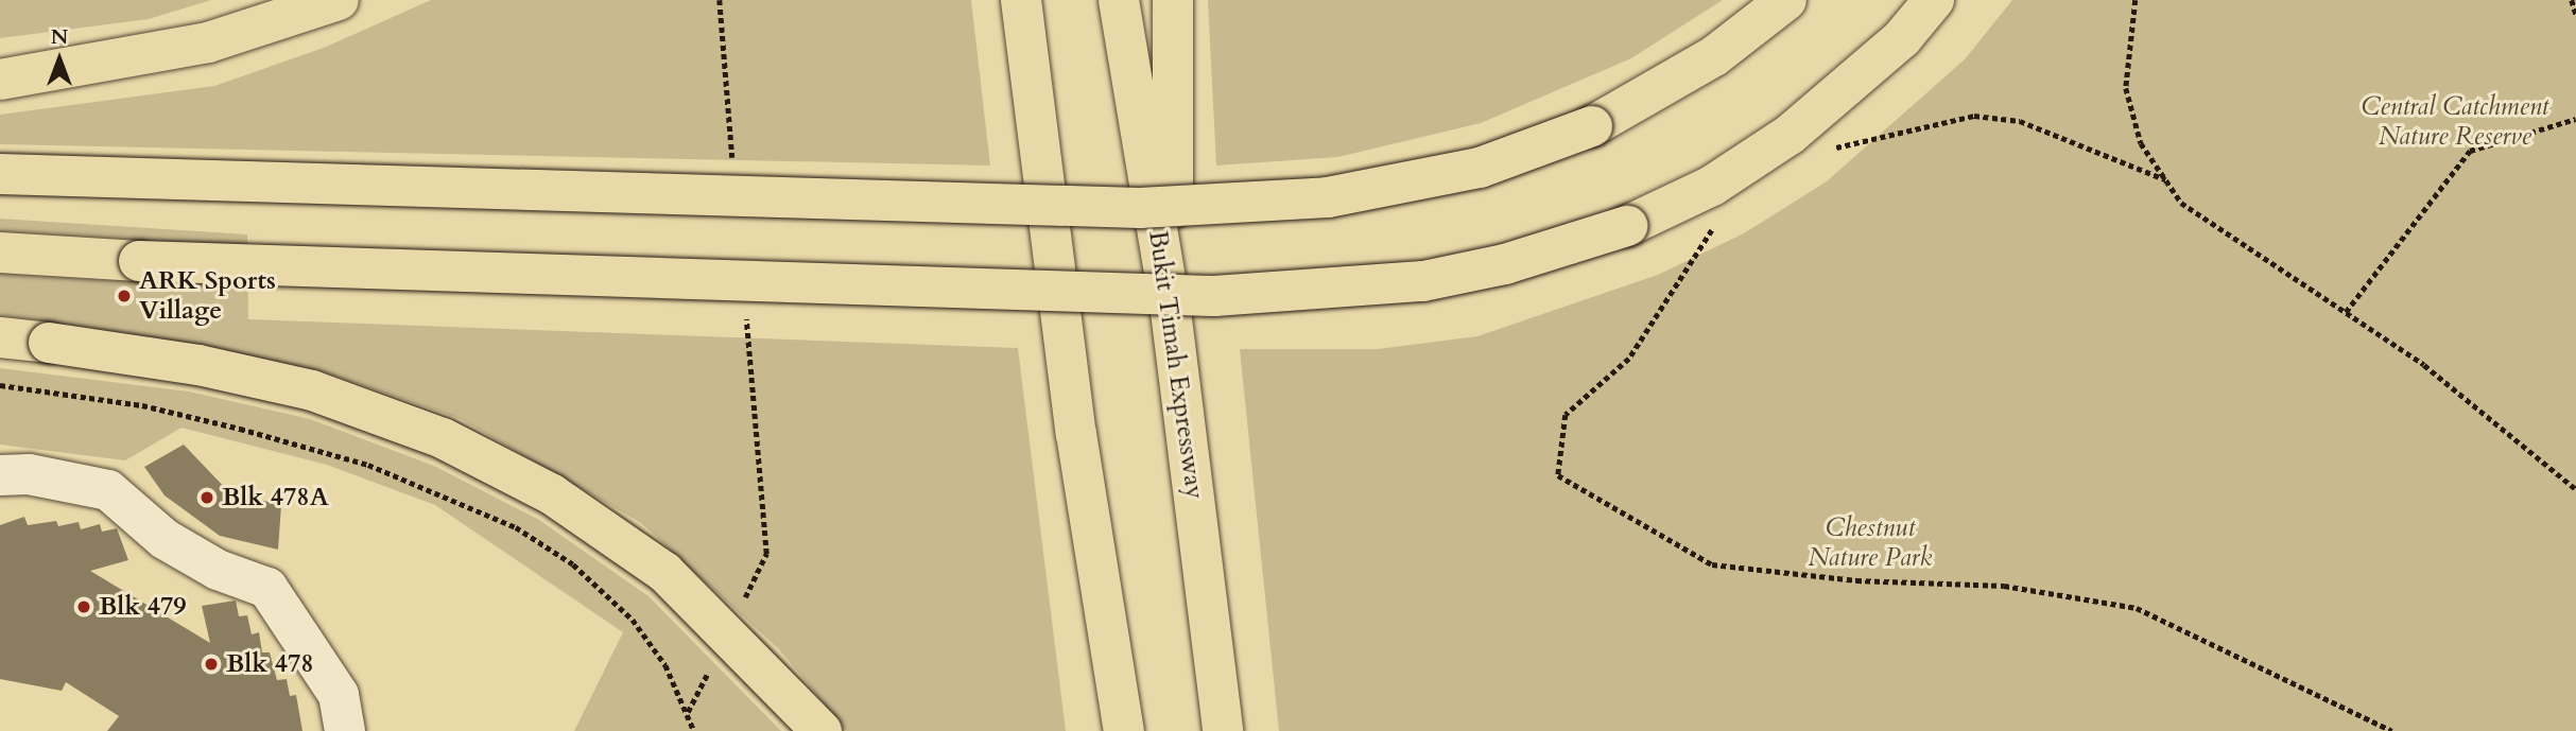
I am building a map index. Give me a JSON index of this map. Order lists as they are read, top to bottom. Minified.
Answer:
{"streets":{"highway":["Bukit Timah Expressway"]},"parks":["Central Catchment Nature Reserve","Chestnut Nature Park"],"places":["ARK Sports Village","Blk 478A","Blk 479","Blk 478"],"north":"top"}
